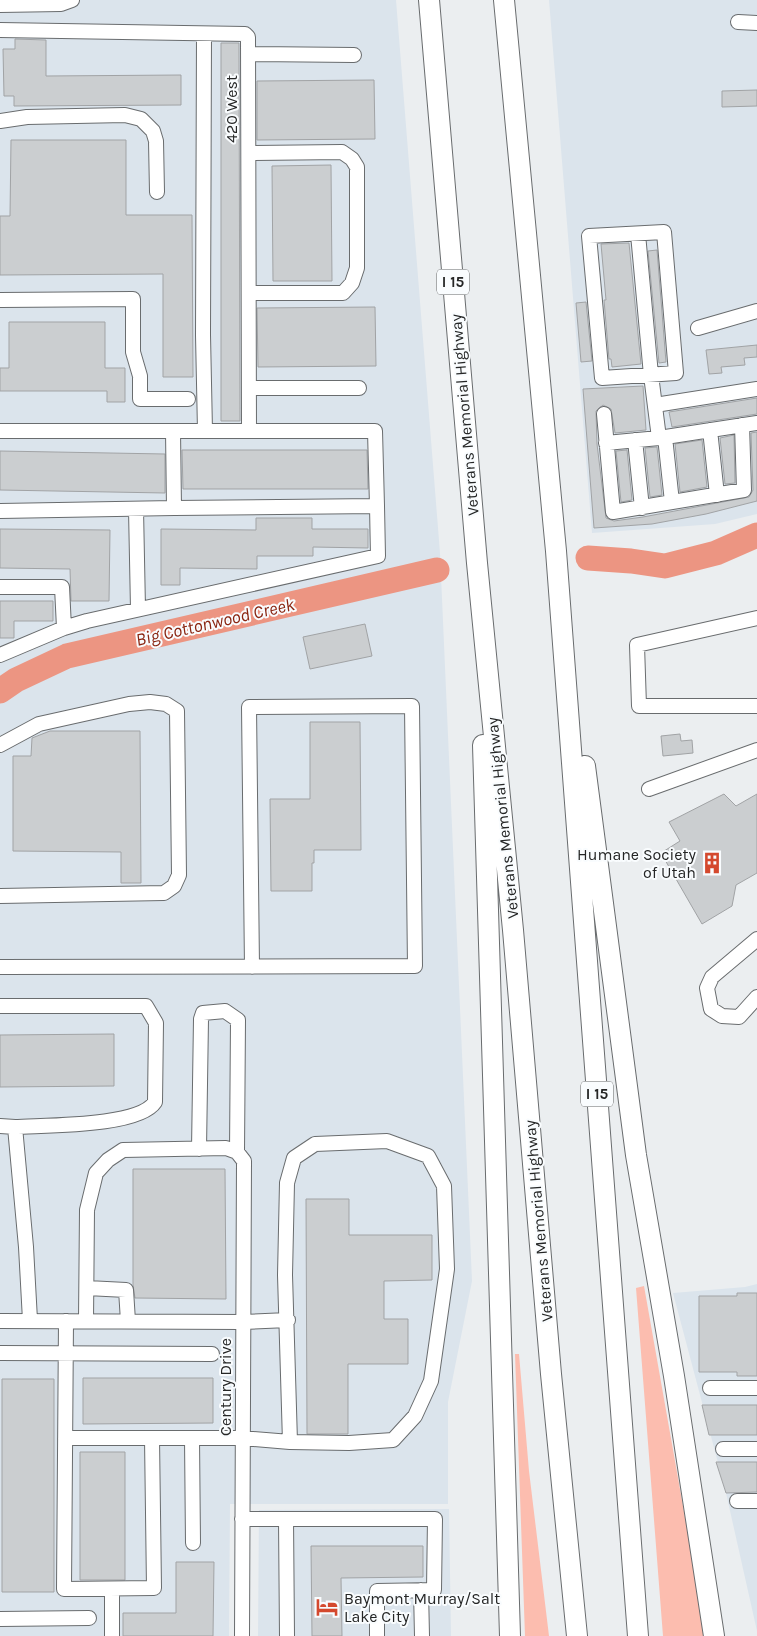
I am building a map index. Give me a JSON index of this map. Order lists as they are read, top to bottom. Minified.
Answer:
{"streets":{"highway":["I 15","Veterans Memorial Highway"],"street":["420 West","Century Drive"]},"water":["Big Cottonwood Creek"],"places":{"building":["Humane Society of Utah"],"hotel":["Baymont Murray/Salt Lake City"]}}
